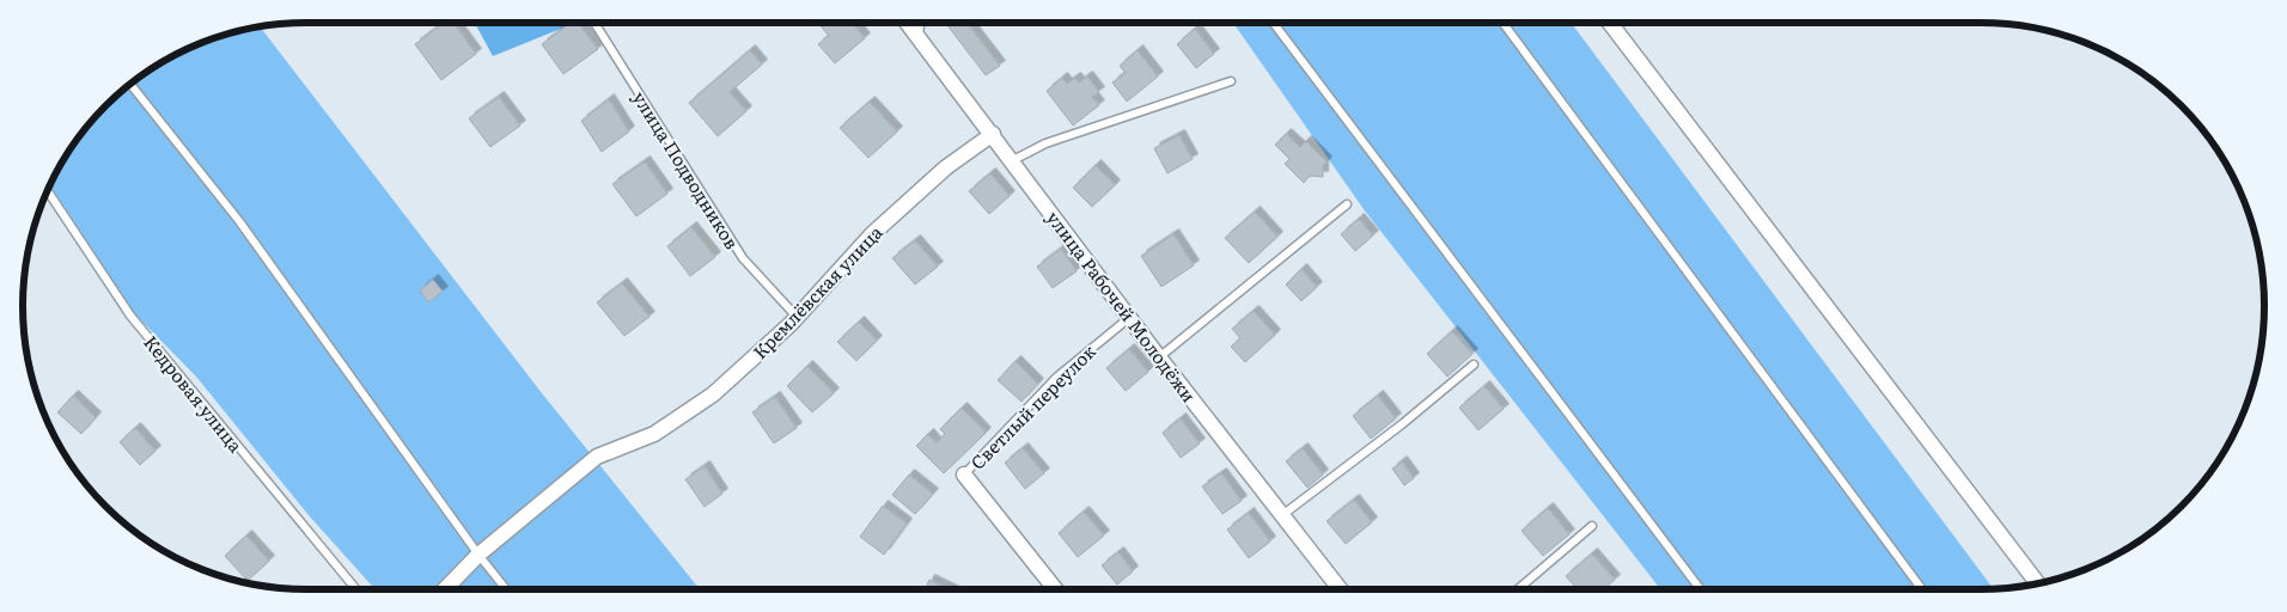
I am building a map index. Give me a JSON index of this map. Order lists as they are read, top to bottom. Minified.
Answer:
{"streets":{"street":["Кремлёвская улица","улица Рабочей Молодёжи"],"lane":["улица Подводников","Кедровая улица","Светлый переулок"]},"crossings":[["улица Подводников","Кремлёвская улица"],["Кремлёвская улица","улица Рабочей Молодёжи"],["улица Рабочей Молодёжи","Светлый переулок"]]}
